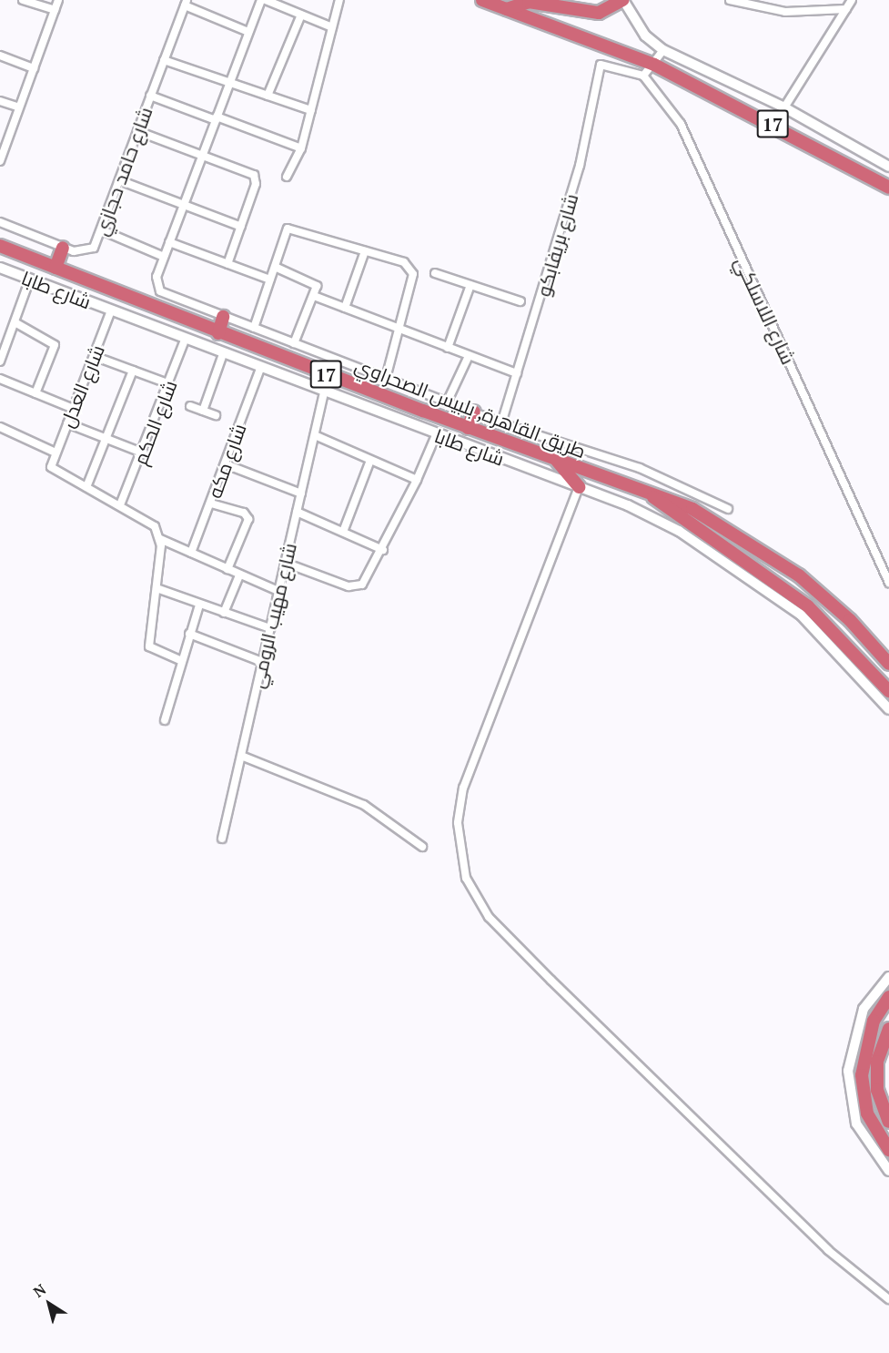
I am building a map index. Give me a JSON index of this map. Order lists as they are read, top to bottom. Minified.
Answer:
{"streets":{"highway":["17","طريق القاهرة, بلبيس الصحراوي"],"street":["شارع حامد حجازي","شارع بريفابكو","شارع طابا","شارع اللاسلكي","شارع العدل","شارع الحكم","شارع مكه","شارع مهيب الرومي"]},"crossings":[["شارع بريفابكو","شارع اللاسلكي"],["شارع طابا","شارع العدل"],["شارع طابا","شارع الحكم"],["شارع طابا","شارع مكه"],["شارع طابا","شارع مهيب الرومي"]],"north":"top left"}
